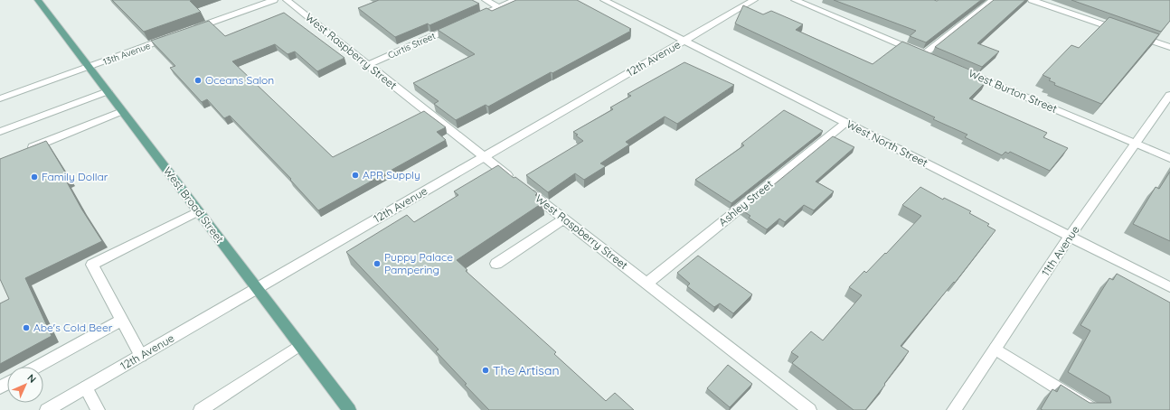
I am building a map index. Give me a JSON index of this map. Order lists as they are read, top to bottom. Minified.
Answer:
{"streets":{"main road":["West Broad Street"],"street":["Curtis Street","West Raspberry Street","13th Avenue","12th Avenue","West Burton Street","West North Street","Ashley Street","11th Avenue"]},"crossings":[["Curtis Street","West Raspberry Street"],["West Raspberry Street","12th Avenue"],["West Raspberry Street","Ashley Street"],["13th Avenue","West Broad Street"],["12th Avenue","West North Street"],["12th Avenue","West Broad Street"],["West Burton Street","11th Avenue"],["West North Street","Ashley Street"],["West North Street","11th Avenue"]],"places":["Oceans Salon","APR Supply","Family Dollar","Puppy Palace Pampering","Abe's Cold Beer","The Artisan"],"north":"top right"}
